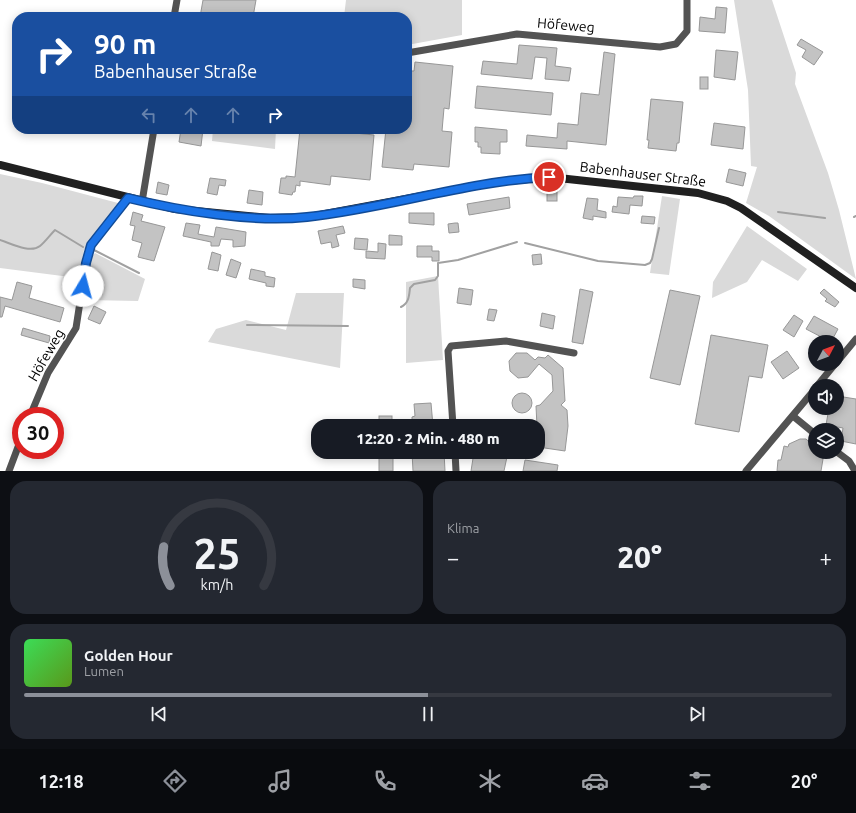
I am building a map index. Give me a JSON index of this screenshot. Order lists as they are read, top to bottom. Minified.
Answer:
{"streets":{"main road":["Babenhauser Straße"],"street":["Höfeweg"]},"crossings":[["Höfeweg","Babenhauser Straße"]],"north":"top right","page":{"turn":["90 m","Babenhauser Straße"],"limit":"30","trip":"12:20 · 2 Min. · 480 m","tile":"Klima","heat":["−","20°","+"],"song":["Golden Hour","Lumen"],"tabs":["12:18","20°"],"gauge":["25","km/h"]}}
